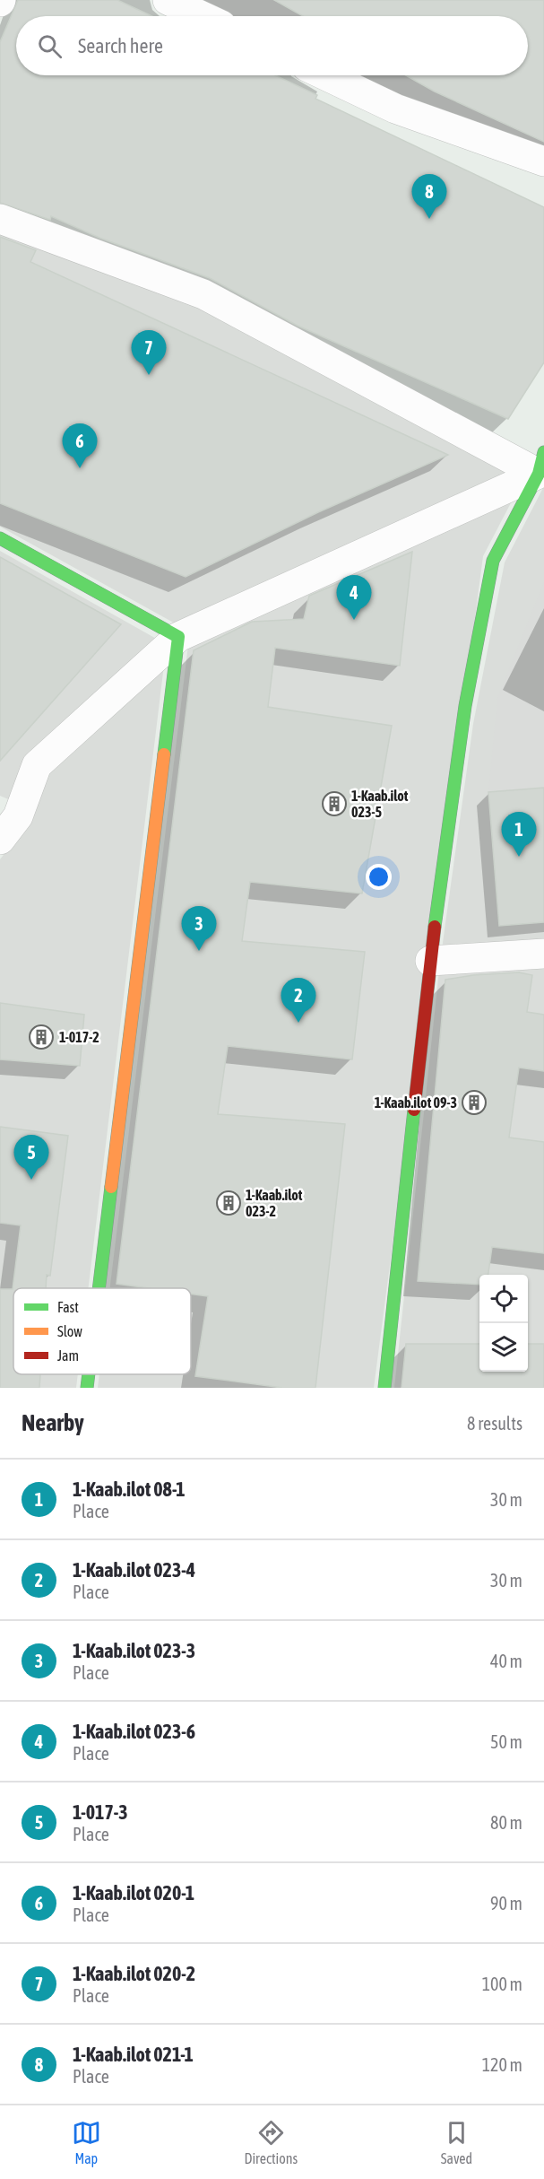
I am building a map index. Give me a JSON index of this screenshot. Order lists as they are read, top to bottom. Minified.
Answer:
{"places":{"building":["1-Kaab.ilot 023-5","1-017-2","1-Kaab.ilot 09-3","1-Kaab.ilot 023-2"]},"legend":["Fast","Slow","Jam"],"page":{"search":"Search here","pins":["8","7","6","4","1","3","2","5"],"heading":["Nearby","8 results"],"list":[{"mark":"1","name":"1-Kaab.ilot 08-1","note":"Place","value":"30 m"},{"mark":"2","name":"1-Kaab.ilot 023-4","note":"Place","value":"30 m"},{"mark":"3","name":"1-Kaab.ilot 023-3","note":"Place","value":"40 m"},{"mark":"4","name":"1-Kaab.ilot 023-6","note":"Place","value":"50 m"},{"mark":"5","name":"1-017-3","note":"Place","value":"80 m"},{"mark":"6","name":"1-Kaab.ilot 020-1","note":"Place","value":"90 m"},{"mark":"7","name":"1-Kaab.ilot 020-2","note":"Place","value":"100 m"},{"mark":"8","name":"1-Kaab.ilot 021-1","note":"Place","value":"120 m"}],"nav":["Map","Directions","Saved"]}}
